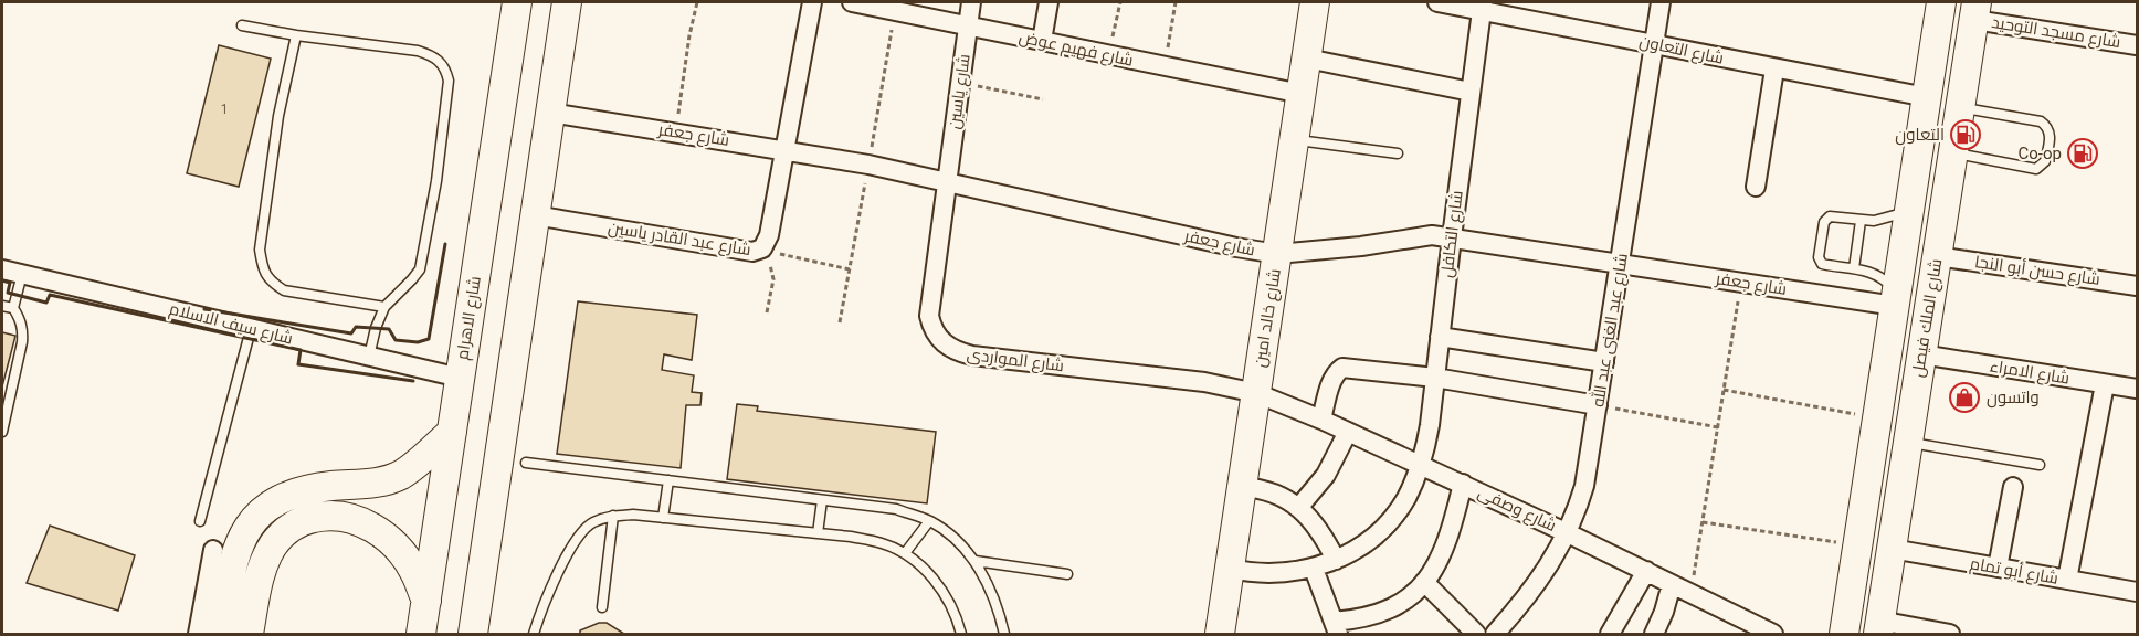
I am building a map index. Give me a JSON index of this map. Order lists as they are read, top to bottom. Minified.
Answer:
{"streets":{"main road":["شارع الاهرام","شارع خالد امين","شارع الملك فيصل"],"street":["شارع مسجد التوحيد","شارع فهيم عوض","شارع التعاون","شارع ياسين","شارع جعفر","شارع التكافل","شارع عبد القادر ياسين","شارع حسن أبو النجا","شارع سيف الاسلام","شارع عبد الغنى عبد الله","شارع المواردى","شارع الامراء","شارع وصفى","شارع أبو تمام"]},"crossings":[["شارع مسجد التوحيد","شارع الملك فيصل"],["شارع فهيم عوض","شارع ياسين"],["شارع فهيم عوض","شارع خالد امين"],["شارع التعاون","شارع التكافل"],["شارع التعاون","شارع الملك فيصل"],["شارع التعاون","شارع عبد الغنى عبد الله"],["شارع ياسين","شارع جعفر"],["شارع ياسين","شارع المواردى"],["شارع جعفر","شارع التكافل"],["شارع جعفر","شارع عبد القادر ياسين"],["شارع جعفر","شارع خالد امين"],["شارع جعفر","شارع الملك فيصل"],["شارع جعفر","شارع عبد الغنى عبد الله"],["شارع جعفر","شارع المواردى"],["شارع التكافل","شارع خالد امين"],["شارع التكافل","شارع وصفى"],["شارع حسن أبو النجا","شارع الملك فيصل"],["شارع الاهرام","شارع سيف الاسلام"],["شارع خالد امين","شارع المواردى"],["شارع خالد امين","شارع وصفى"],["شارع الملك فيصل","شارع الامراء"],["شارع الملك فيصل","شارع أبو تمام"],["شارع عبد الغنى عبد الله","شارع وصفى"],["شارع المواردى","شارع وصفى"]],"places":{"fuel station":["التعاون","Co-op"],"shop":["واتسون"]},"house_numbers":["1"]}
